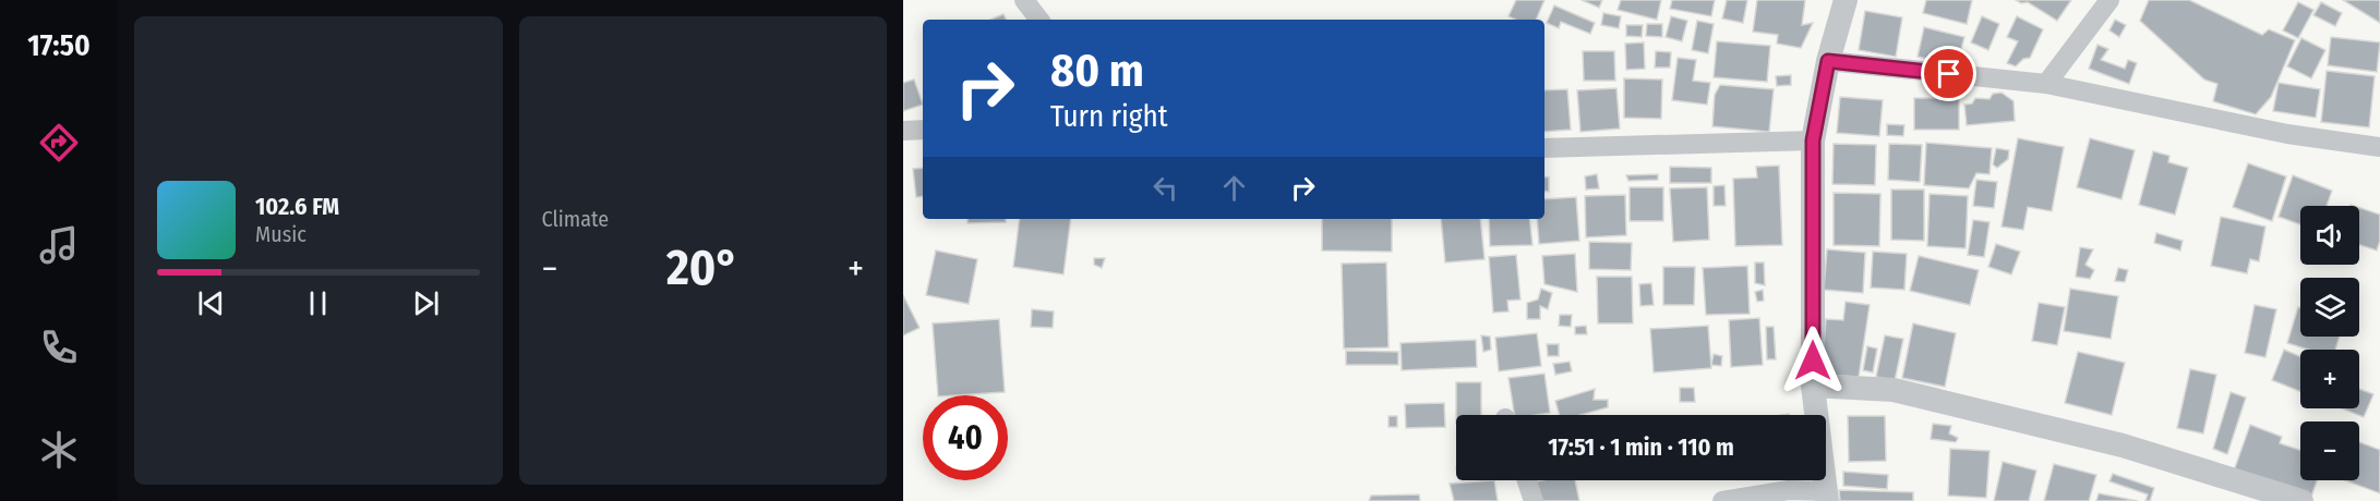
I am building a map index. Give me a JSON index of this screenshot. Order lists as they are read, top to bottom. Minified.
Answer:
{"page":{"tabs":"17:50","tile":"Climate","turn":["80 m","Turn right"],"song":["102.6 FM","Music"],"map_buttons":["+","−"],"heat":["−","20°","+"],"limit":"40","trip":"17:51 · 1 min · 110 m"}}
